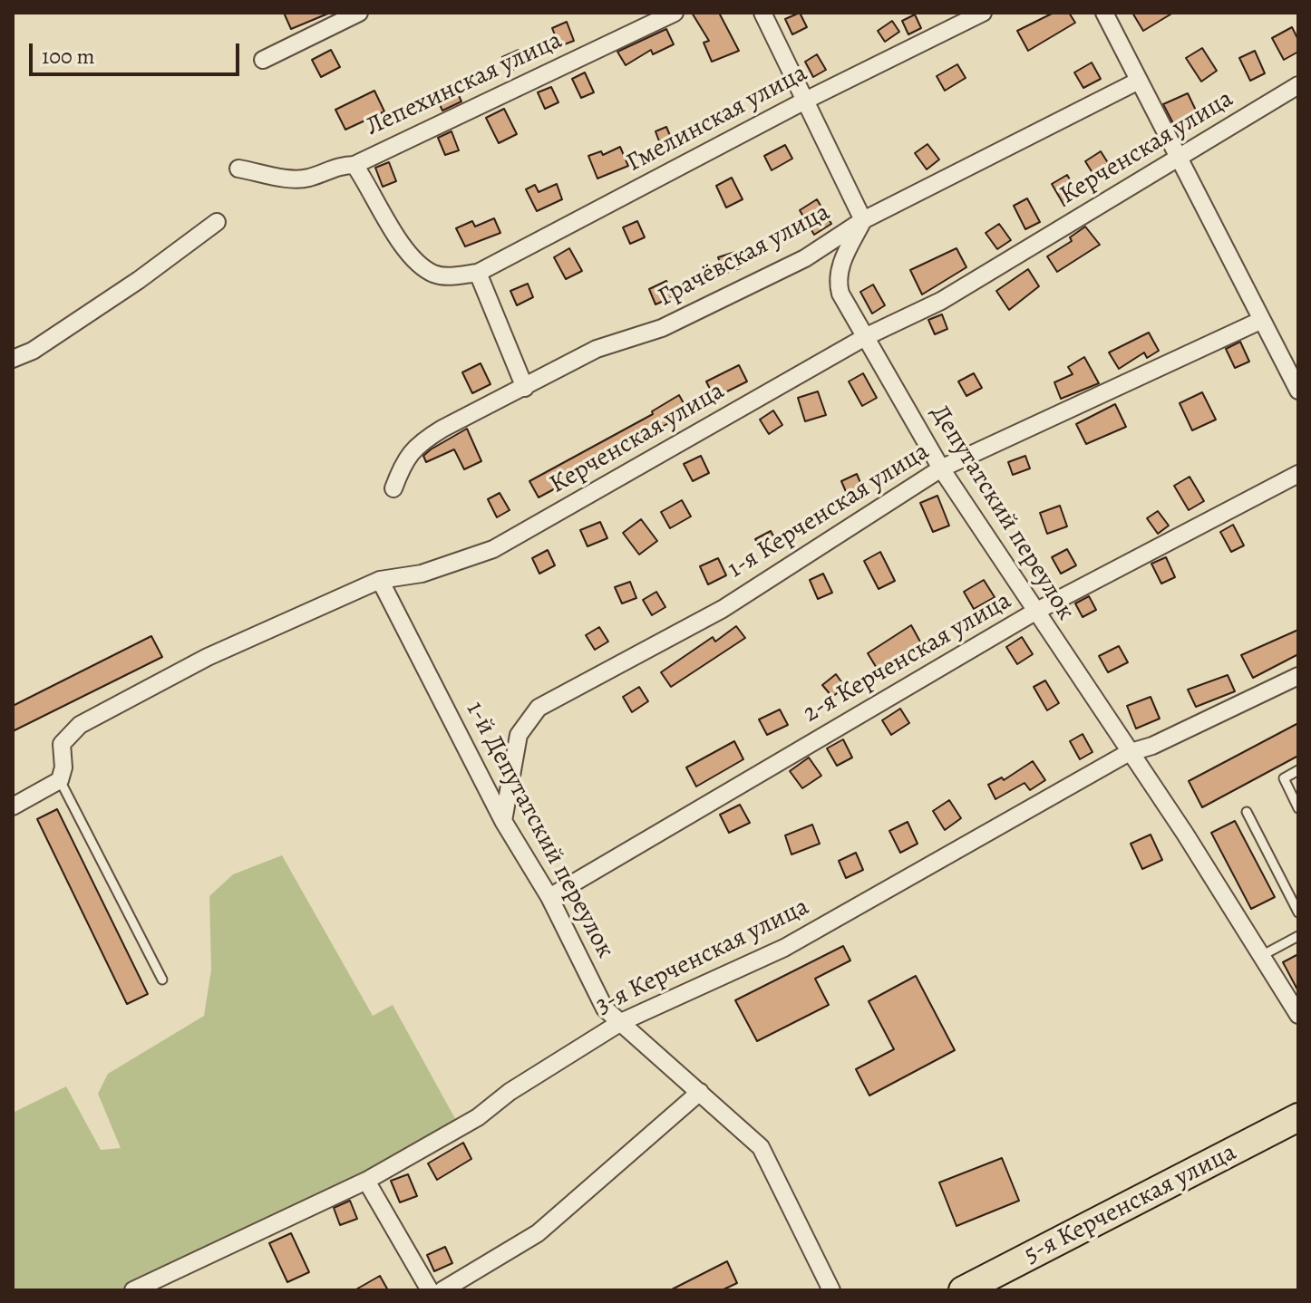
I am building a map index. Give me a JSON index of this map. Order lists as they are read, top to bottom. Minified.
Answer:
{"streets":{"main road":["5-я Керченская улица"],"street":["Лепехинская улица","Гмелинская улица","Керченская улица","Грачёвская улица","1-я Керченская улица","Депутатский переулок","2-я Керченская улица","1-й Депутатский переулок","3-я Керченская улица"]},"crossings":[["Керченская улица","Депутатский переулок"],["Керченская улица","1-й Депутатский переулок"],["Грачёвская улица","Депутатский переулок"],["1-я Керченская улица","Депутатский переулок"],["1-я Керченская улица","1-й Депутатский переулок"],["Депутатский переулок","2-я Керченская улица"],["Депутатский переулок","3-я Керченская улица"],["2-я Керченская улица","1-й Депутатский переулок"],["1-й Депутатский переулок","3-я Керченская улица"]],"scale_bar":"100 m"}
